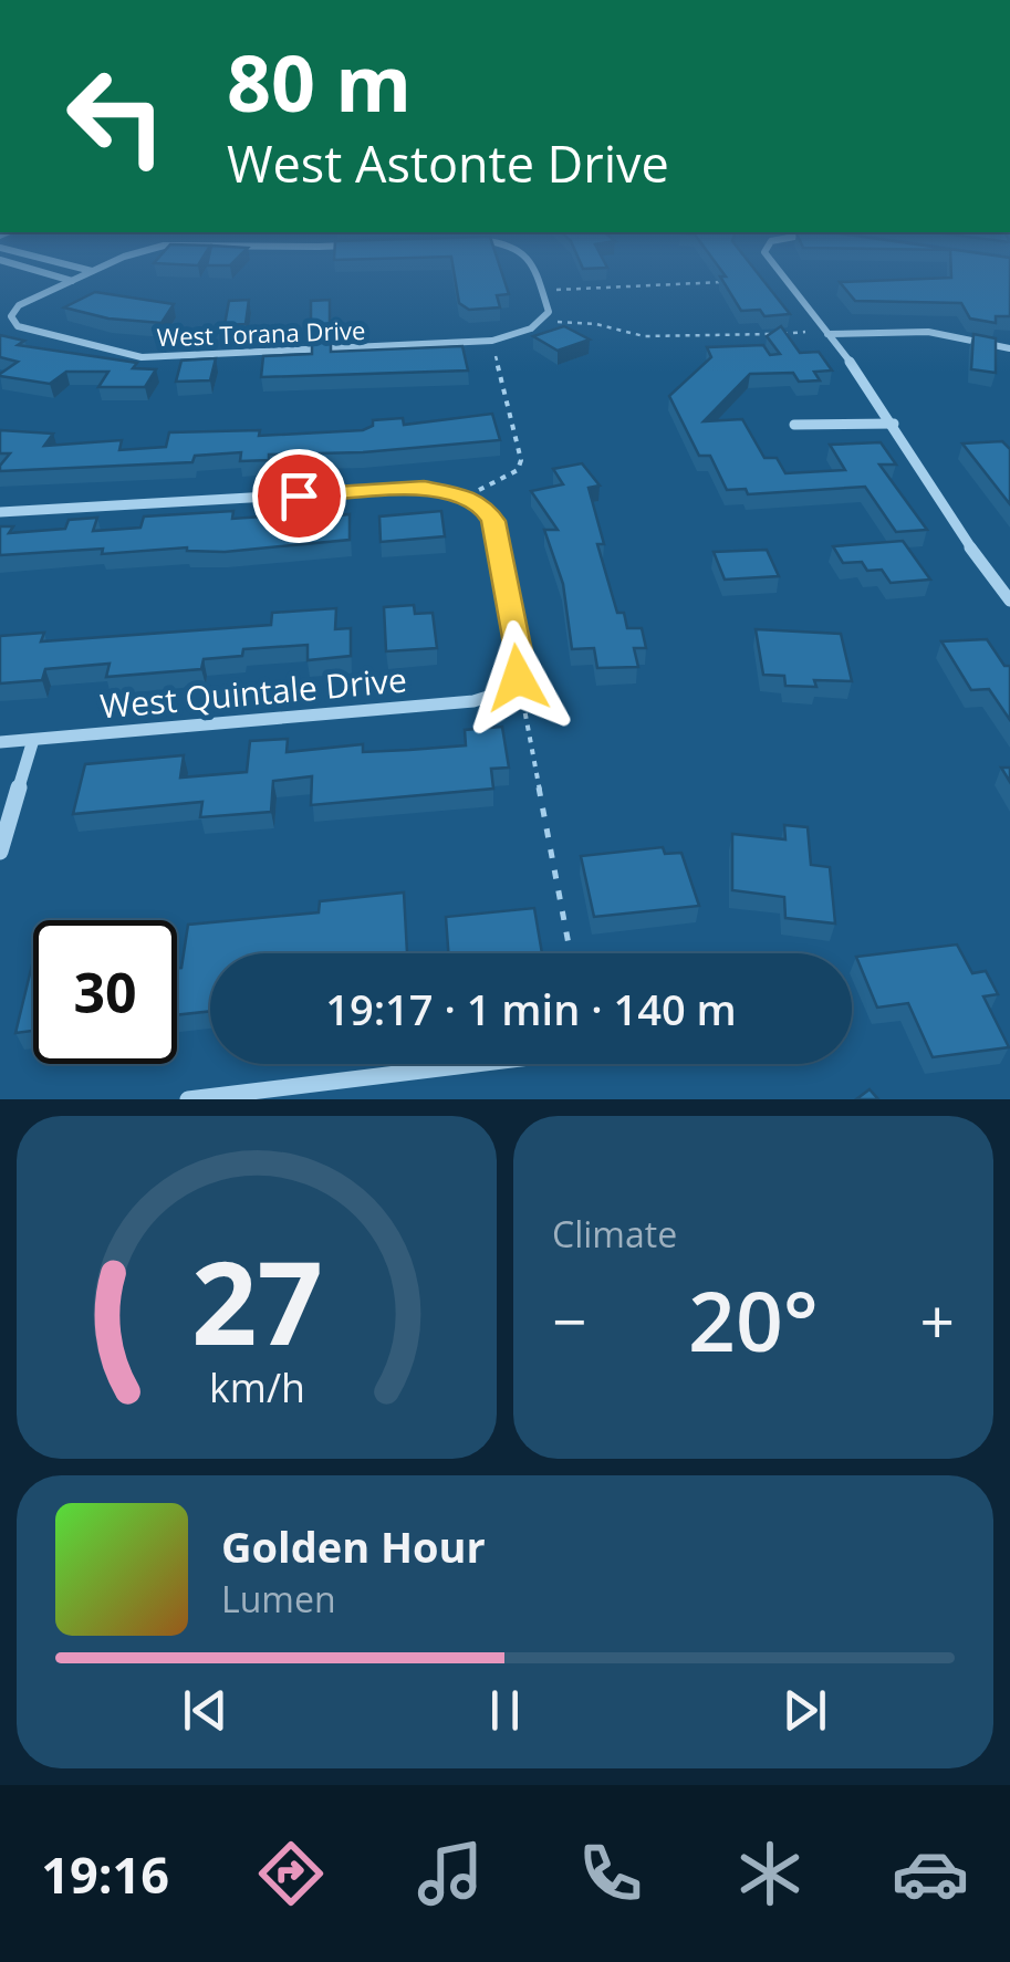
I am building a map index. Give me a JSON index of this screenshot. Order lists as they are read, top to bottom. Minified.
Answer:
{"streets":{"street":["West Torana Drive","West Quintale Drive"]},"page":{"turn":["80 m","West Astonte Drive"],"limit":"30","trip":"19:17 · 1 min · 140 m","tile":"Climate","heat":["−","20°","+"],"song":["Golden Hour","Lumen"],"tabs":"19:16","gauge":["27","km/h"]}}
